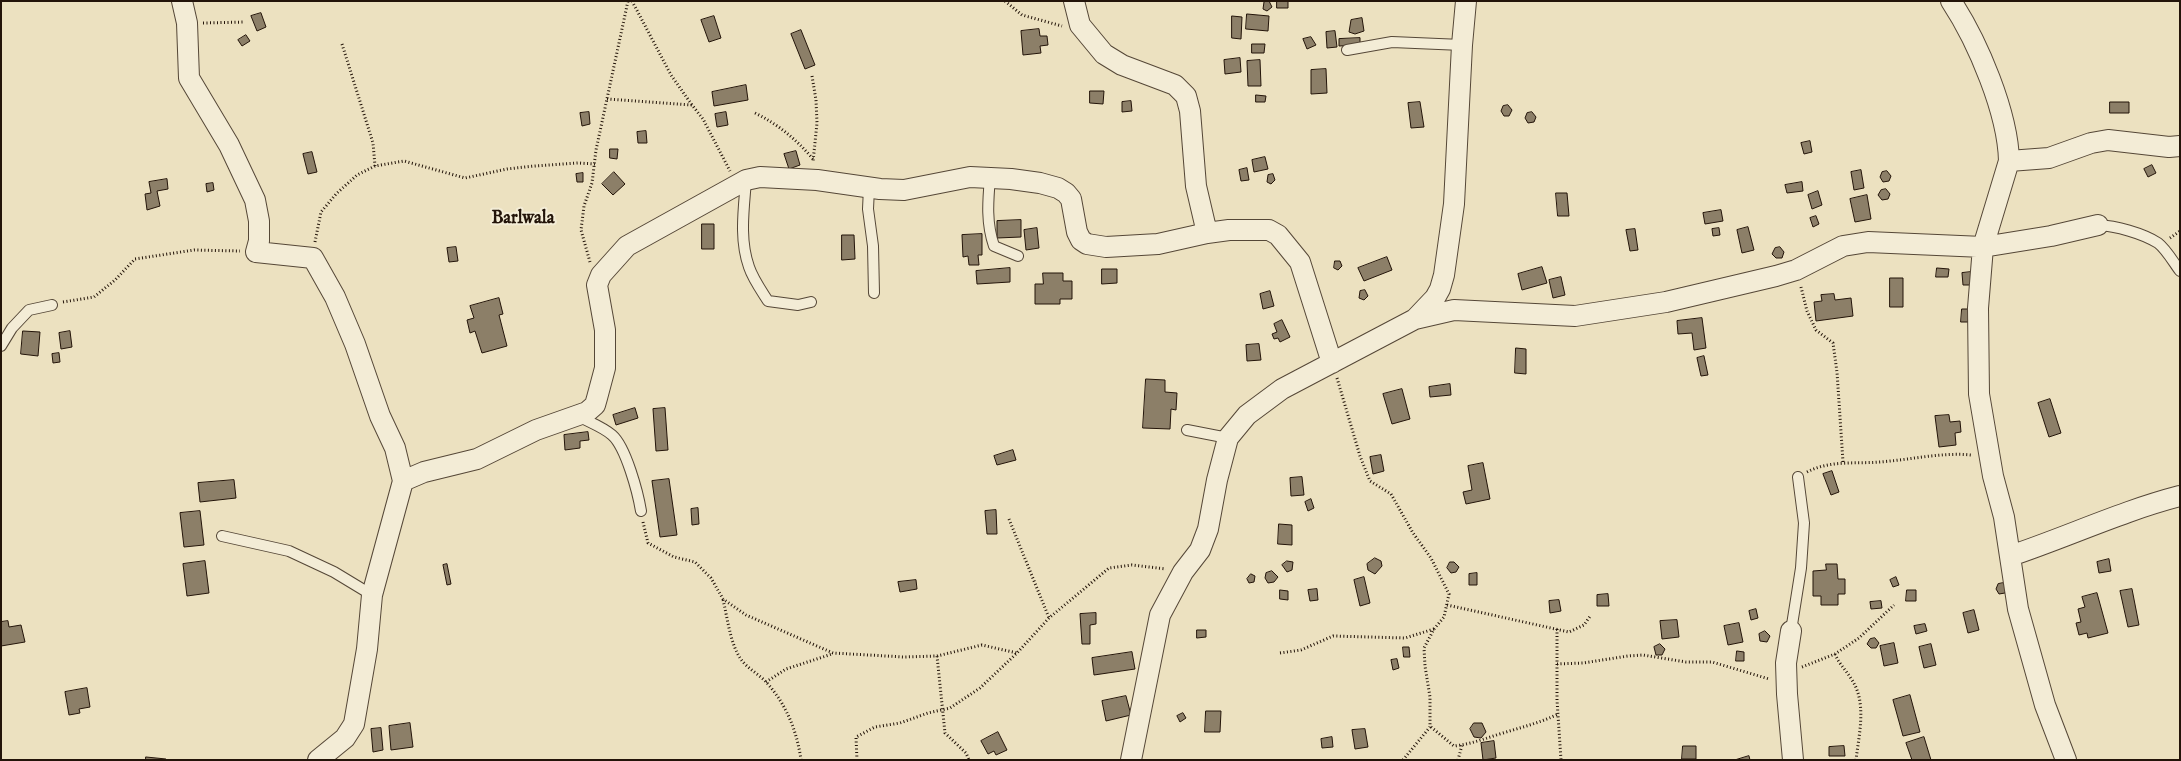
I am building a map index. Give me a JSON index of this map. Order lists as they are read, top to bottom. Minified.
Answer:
{"districts":["Barlwala"]}
